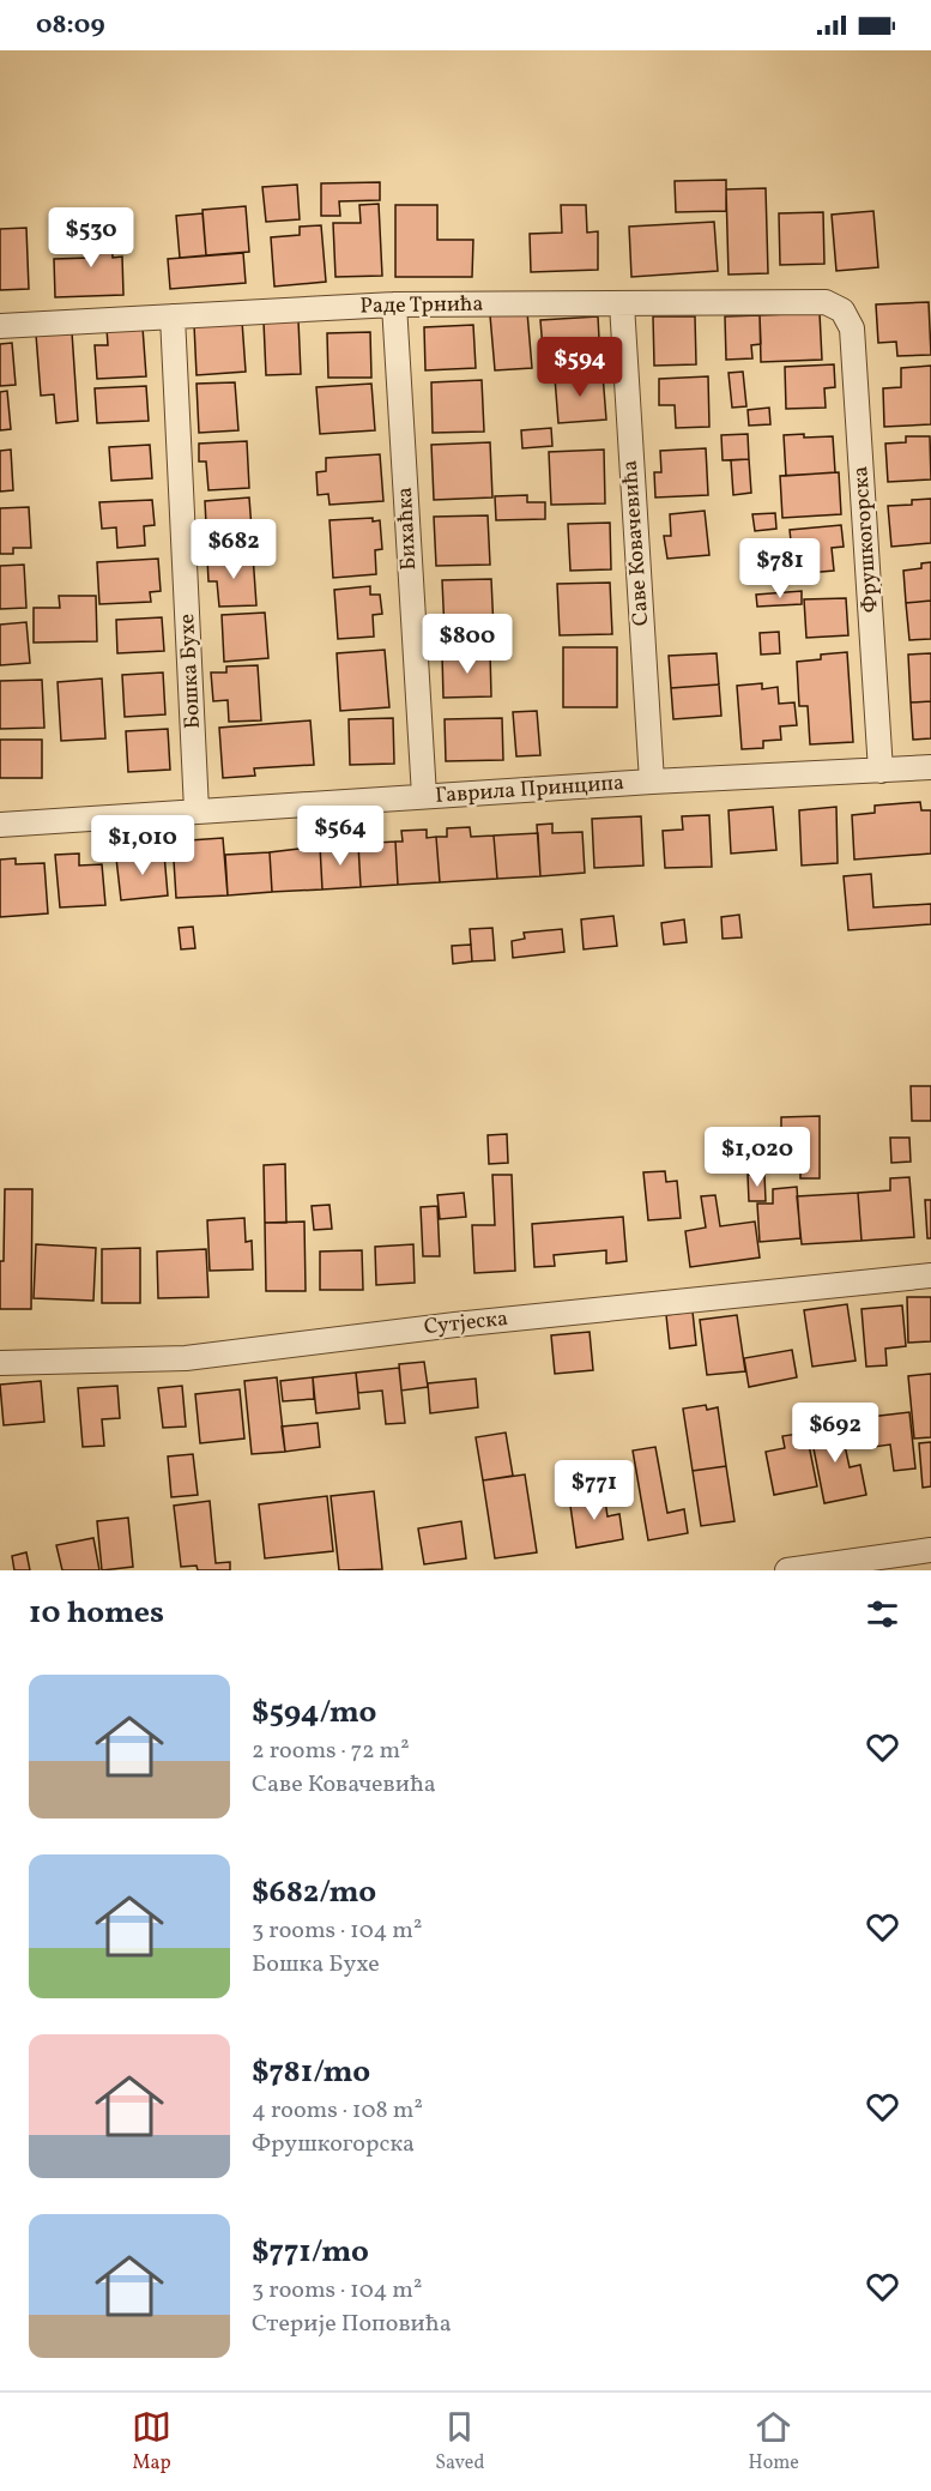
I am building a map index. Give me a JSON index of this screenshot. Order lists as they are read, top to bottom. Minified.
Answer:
{"streets":{"street":["Раде Трнића","Бихаћка","Фрушкогорска","Саве Ковачевића","Бошка Бухе","Гаврила Принципа","Сутјеска"]},"crossings":[["Раде Трнића","Бихаћка"],["Раде Трнића","Фрушкогорска"],["Раде Трнића","Саве Ковачевића"],["Раде Трнића","Бошка Бухе"],["Бихаћка","Гаврила Принципа"],["Фрушкогорска","Гаврила Принципа"],["Саве Ковачевића","Гаврила Принципа"],["Бошка Бухе","Гаврила Принципа"]],"page":{"status":"08:09","price":["$530","$594","$682","$781","$800","$564","$1,010","$1,020","$692","$771"],"heading":"10 homes","list":[{"name":"$594/mo","note":"2 rooms · 72 m² · Саве Ковачевића"},{"name":"$682/mo","note":"3 rooms · 104 m² · Бошка Бухе"},{"name":"$781/mo","note":"4 rooms · 108 m² · Фрушкогорска"},{"name":"$771/mo","note":"3 rooms · 104 m² · Стерије Поповића"}],"tabs":["Map","Saved","Home"]}}
